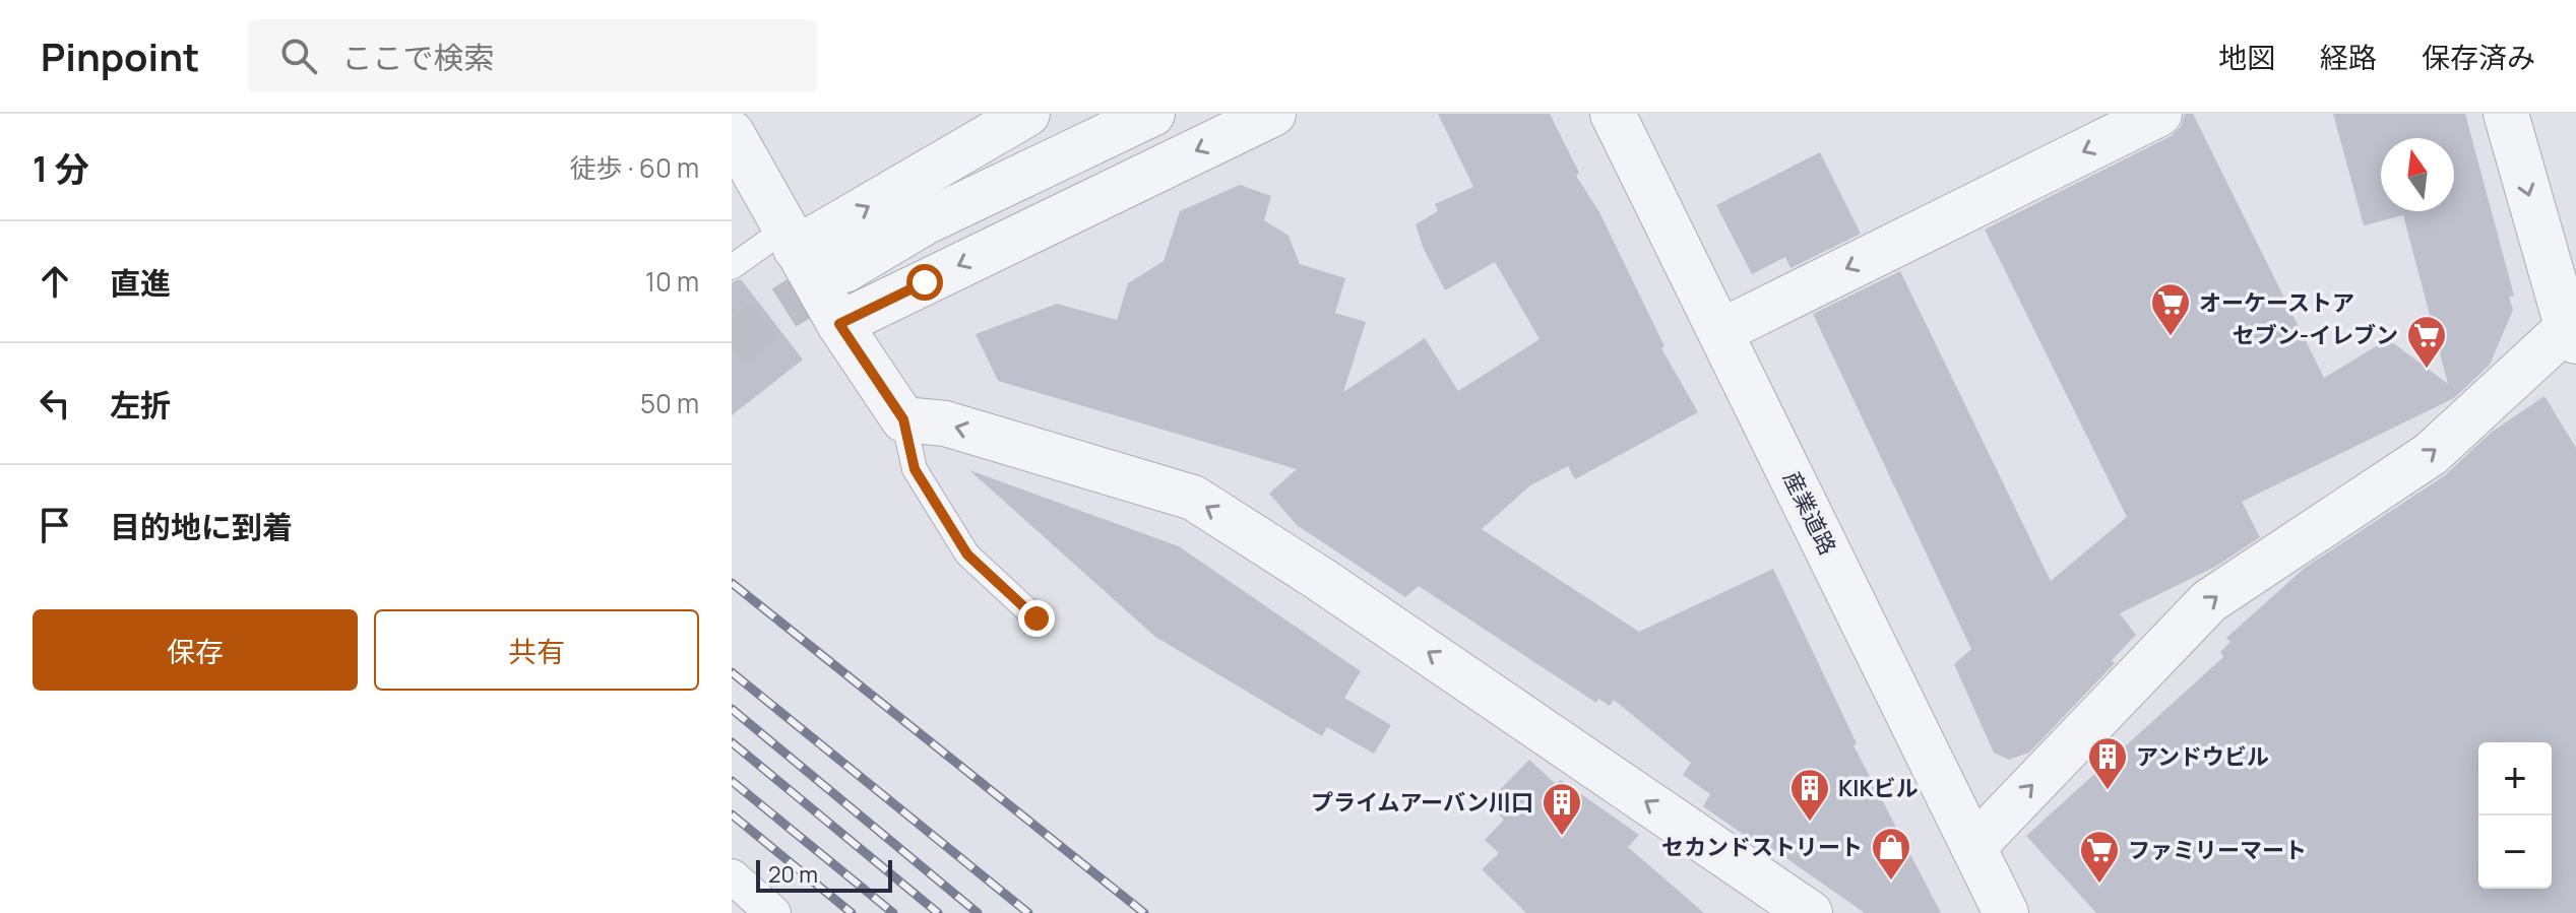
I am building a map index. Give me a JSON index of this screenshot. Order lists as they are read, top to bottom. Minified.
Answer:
{"streets":{"street":["産業道路"]},"places":{"supermarket":["オーケーストア","セブン-イレブン","ファミリーマート"],"building":["アンドウビル","KIKビル","プライムアーバン川口"],"shop":["セカンドストリート"]},"scale_bar":"20 m","north":"top","page":{"header":"Pinpoint","search":"ここで検索","nav":["地図","経路","保存済み"],"heading":["1 分","徒歩 · 60 m"],"list":[["直進","10 m"],["左折","50 m"],"目的地に到着"],"buttons":["保存","共有"],"map_buttons":["+","−"],"scale":"20 m"}}
